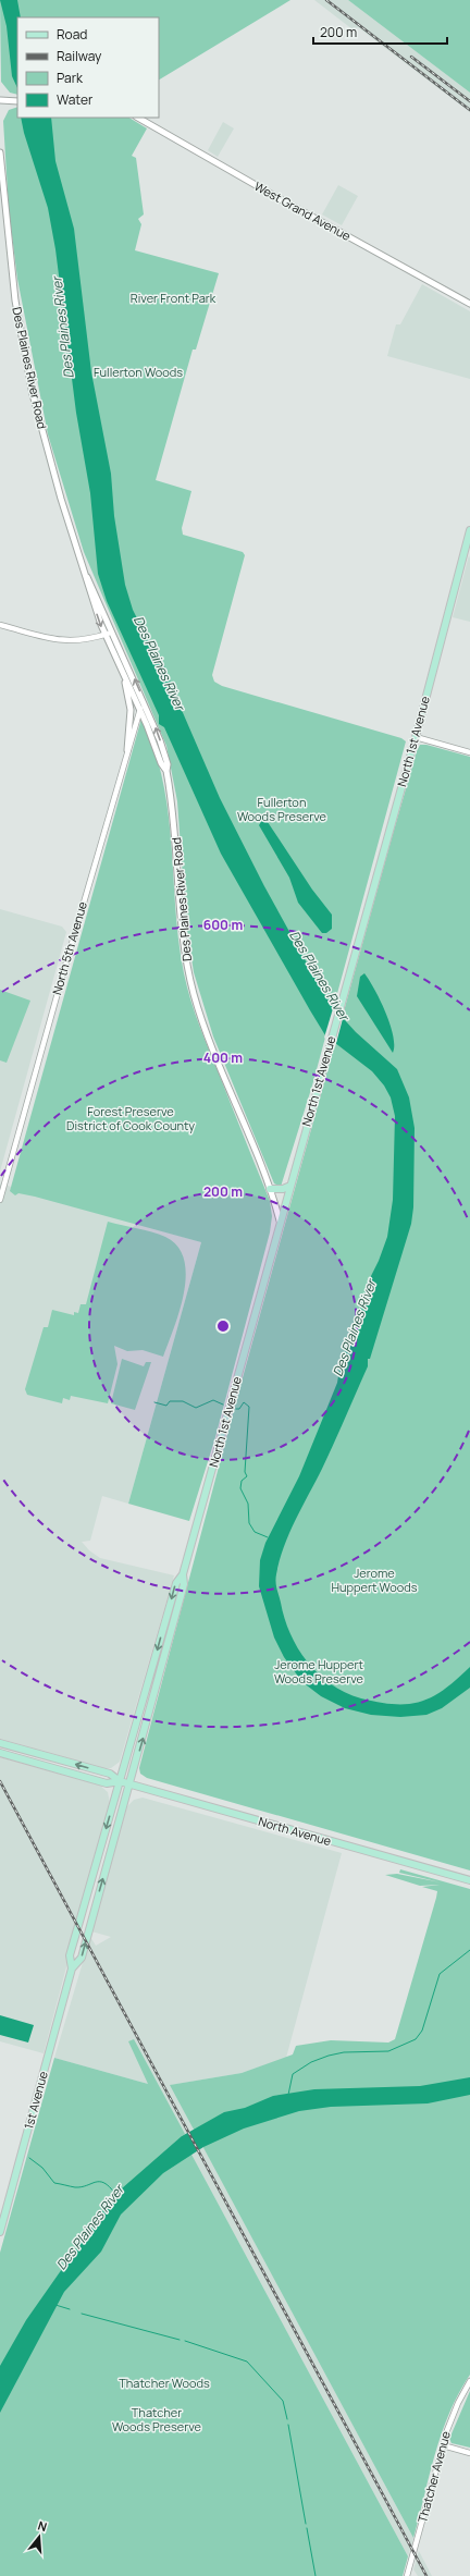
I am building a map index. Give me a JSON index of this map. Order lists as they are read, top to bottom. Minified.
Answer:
{"streets":{"main road":["West Grand Avenue","Des Plaines River Road","North 1st Avenue","North Avenue","1st Avenue"],"street":["North 5th Avenue","Thatcher Avenue"]},"crossings":[["Des Plaines River Road","North 1st Avenue"],["Des Plaines River Road","North 5th Avenue"],["North 1st Avenue","North Avenue"],["North 1st Avenue","1st Avenue"],["North Avenue","1st Avenue"]],"water":["Des Plaines River"],"parks":["River Front Park","Fullerton Woods","Fullerton Woods Preserve","Forest Preserve District of Cook County","Jerome Huppert Woods","Jerome Huppert Woods Preserve","Thatcher Woods","Thatcher Woods Preserve"],"legend":["Road","Railway","Park","Water"],"scale_bar":"200 m","north":"top","rings":["600 m","400 m","200 m"]}
